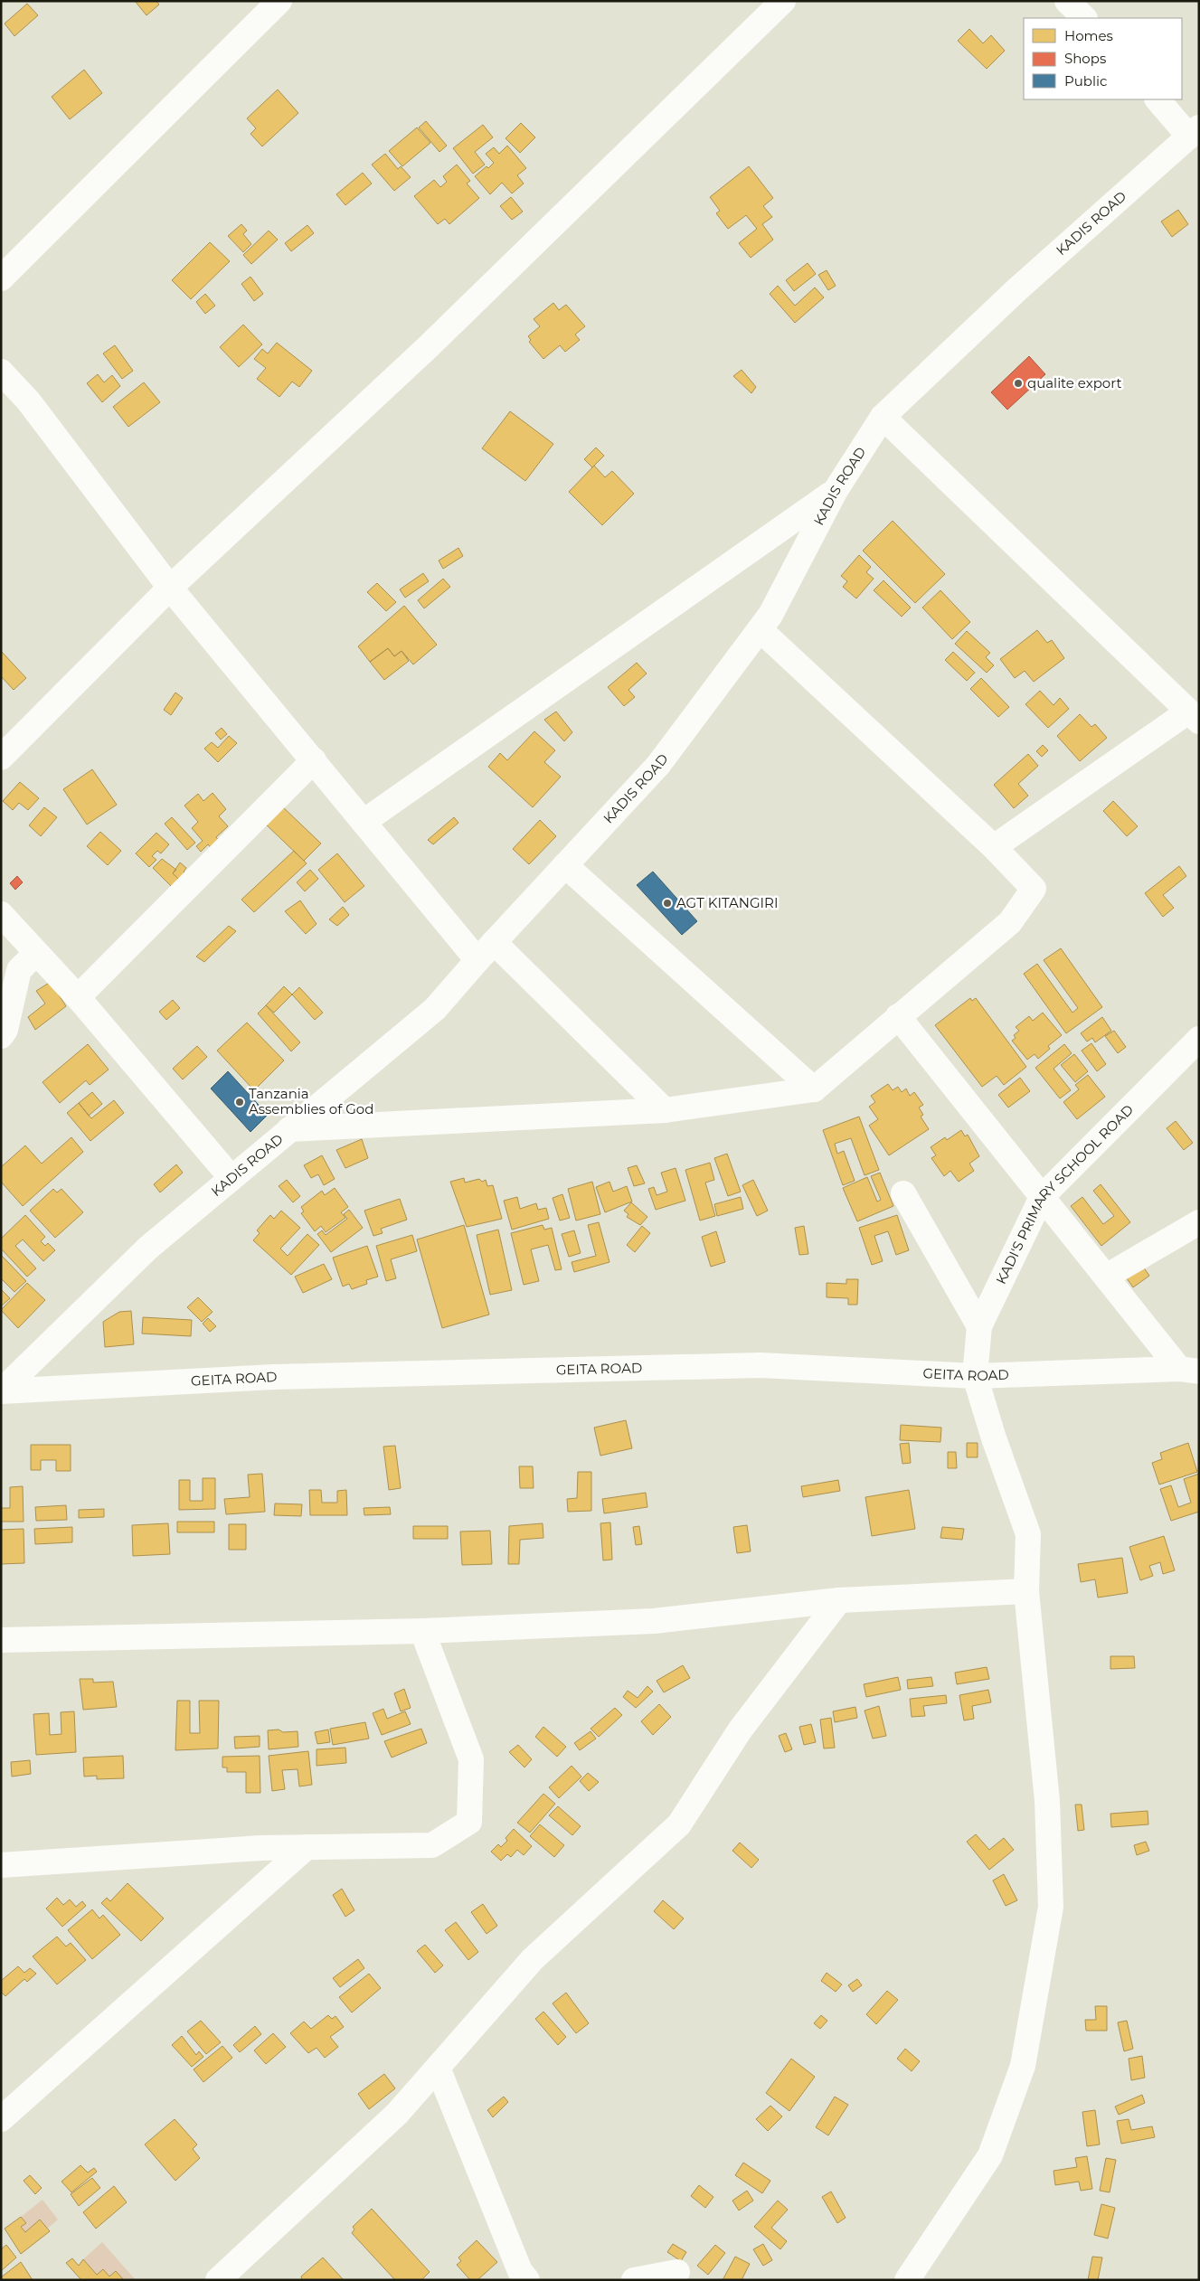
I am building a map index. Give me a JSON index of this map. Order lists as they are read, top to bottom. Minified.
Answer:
{"streets":{"street":["KADIS ROAD","KADI'S PRIMARY SCHOOL ROAD","GEITA ROAD"]},"crossings":[["KADIS ROAD","GEITA ROAD"],["KADI'S PRIMARY SCHOOL ROAD","GEITA ROAD"]],"places":["qualite export","AGT KITANGIRI","Tanzania Assemblies of God"],"legend":["Homes","Shops","Public"]}
